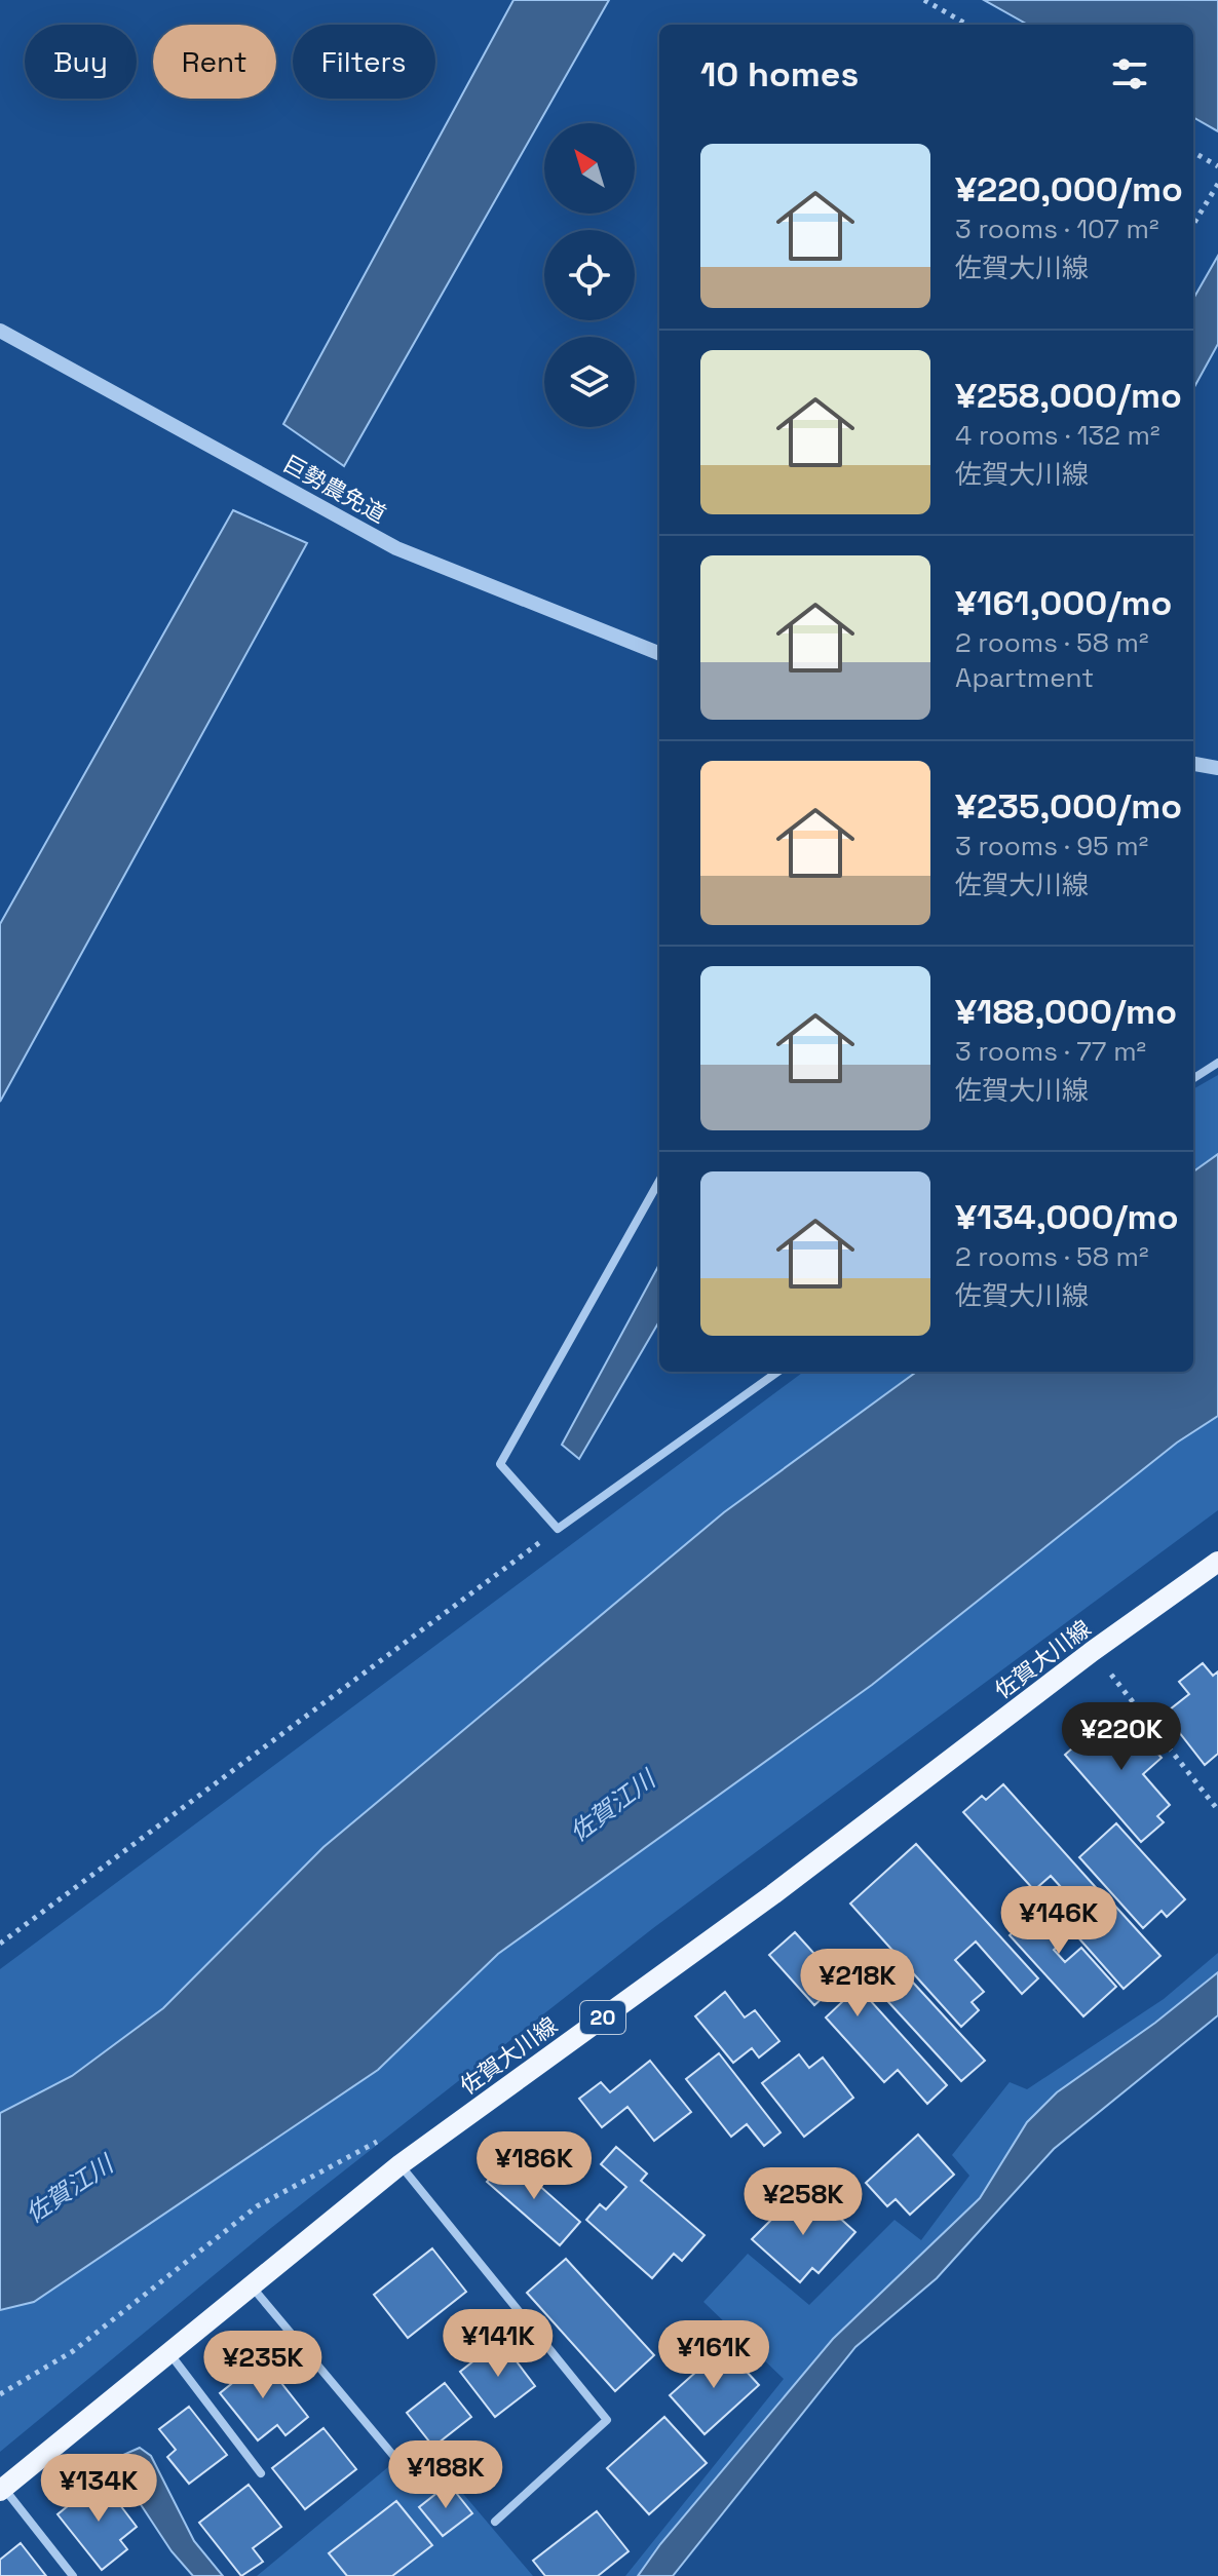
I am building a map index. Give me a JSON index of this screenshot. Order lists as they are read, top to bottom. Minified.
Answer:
{"streets":{"main road":["佐賀大川線","20"],"street":["巨勢農免道"]},"water":["佐賀江川"],"north":"top left","page":{"chip":["Buy","Rent","Filters"],"heading":"10 homes","list":[{"name":"¥220,000/mo","note":"3 rooms · 107 m² · 佐賀大川線"},{"name":"¥258,000/mo","note":"4 rooms · 132 m² · 佐賀大川線"},{"name":"¥161,000/mo","note":"2 rooms · 58 m² · Apartment"},{"name":"¥235,000/mo","note":"3 rooms · 95 m² · 佐賀大川線"},{"name":"¥188,000/mo","note":"3 rooms · 77 m² · 佐賀大川線"},{"name":"¥134,000/mo","note":"2 rooms · 58 m² · 佐賀大川線"}],"price":["¥220K","¥146K","¥218K","¥186K","¥258K","¥141K","¥161K","¥235K","¥188K","¥134K"]}}
